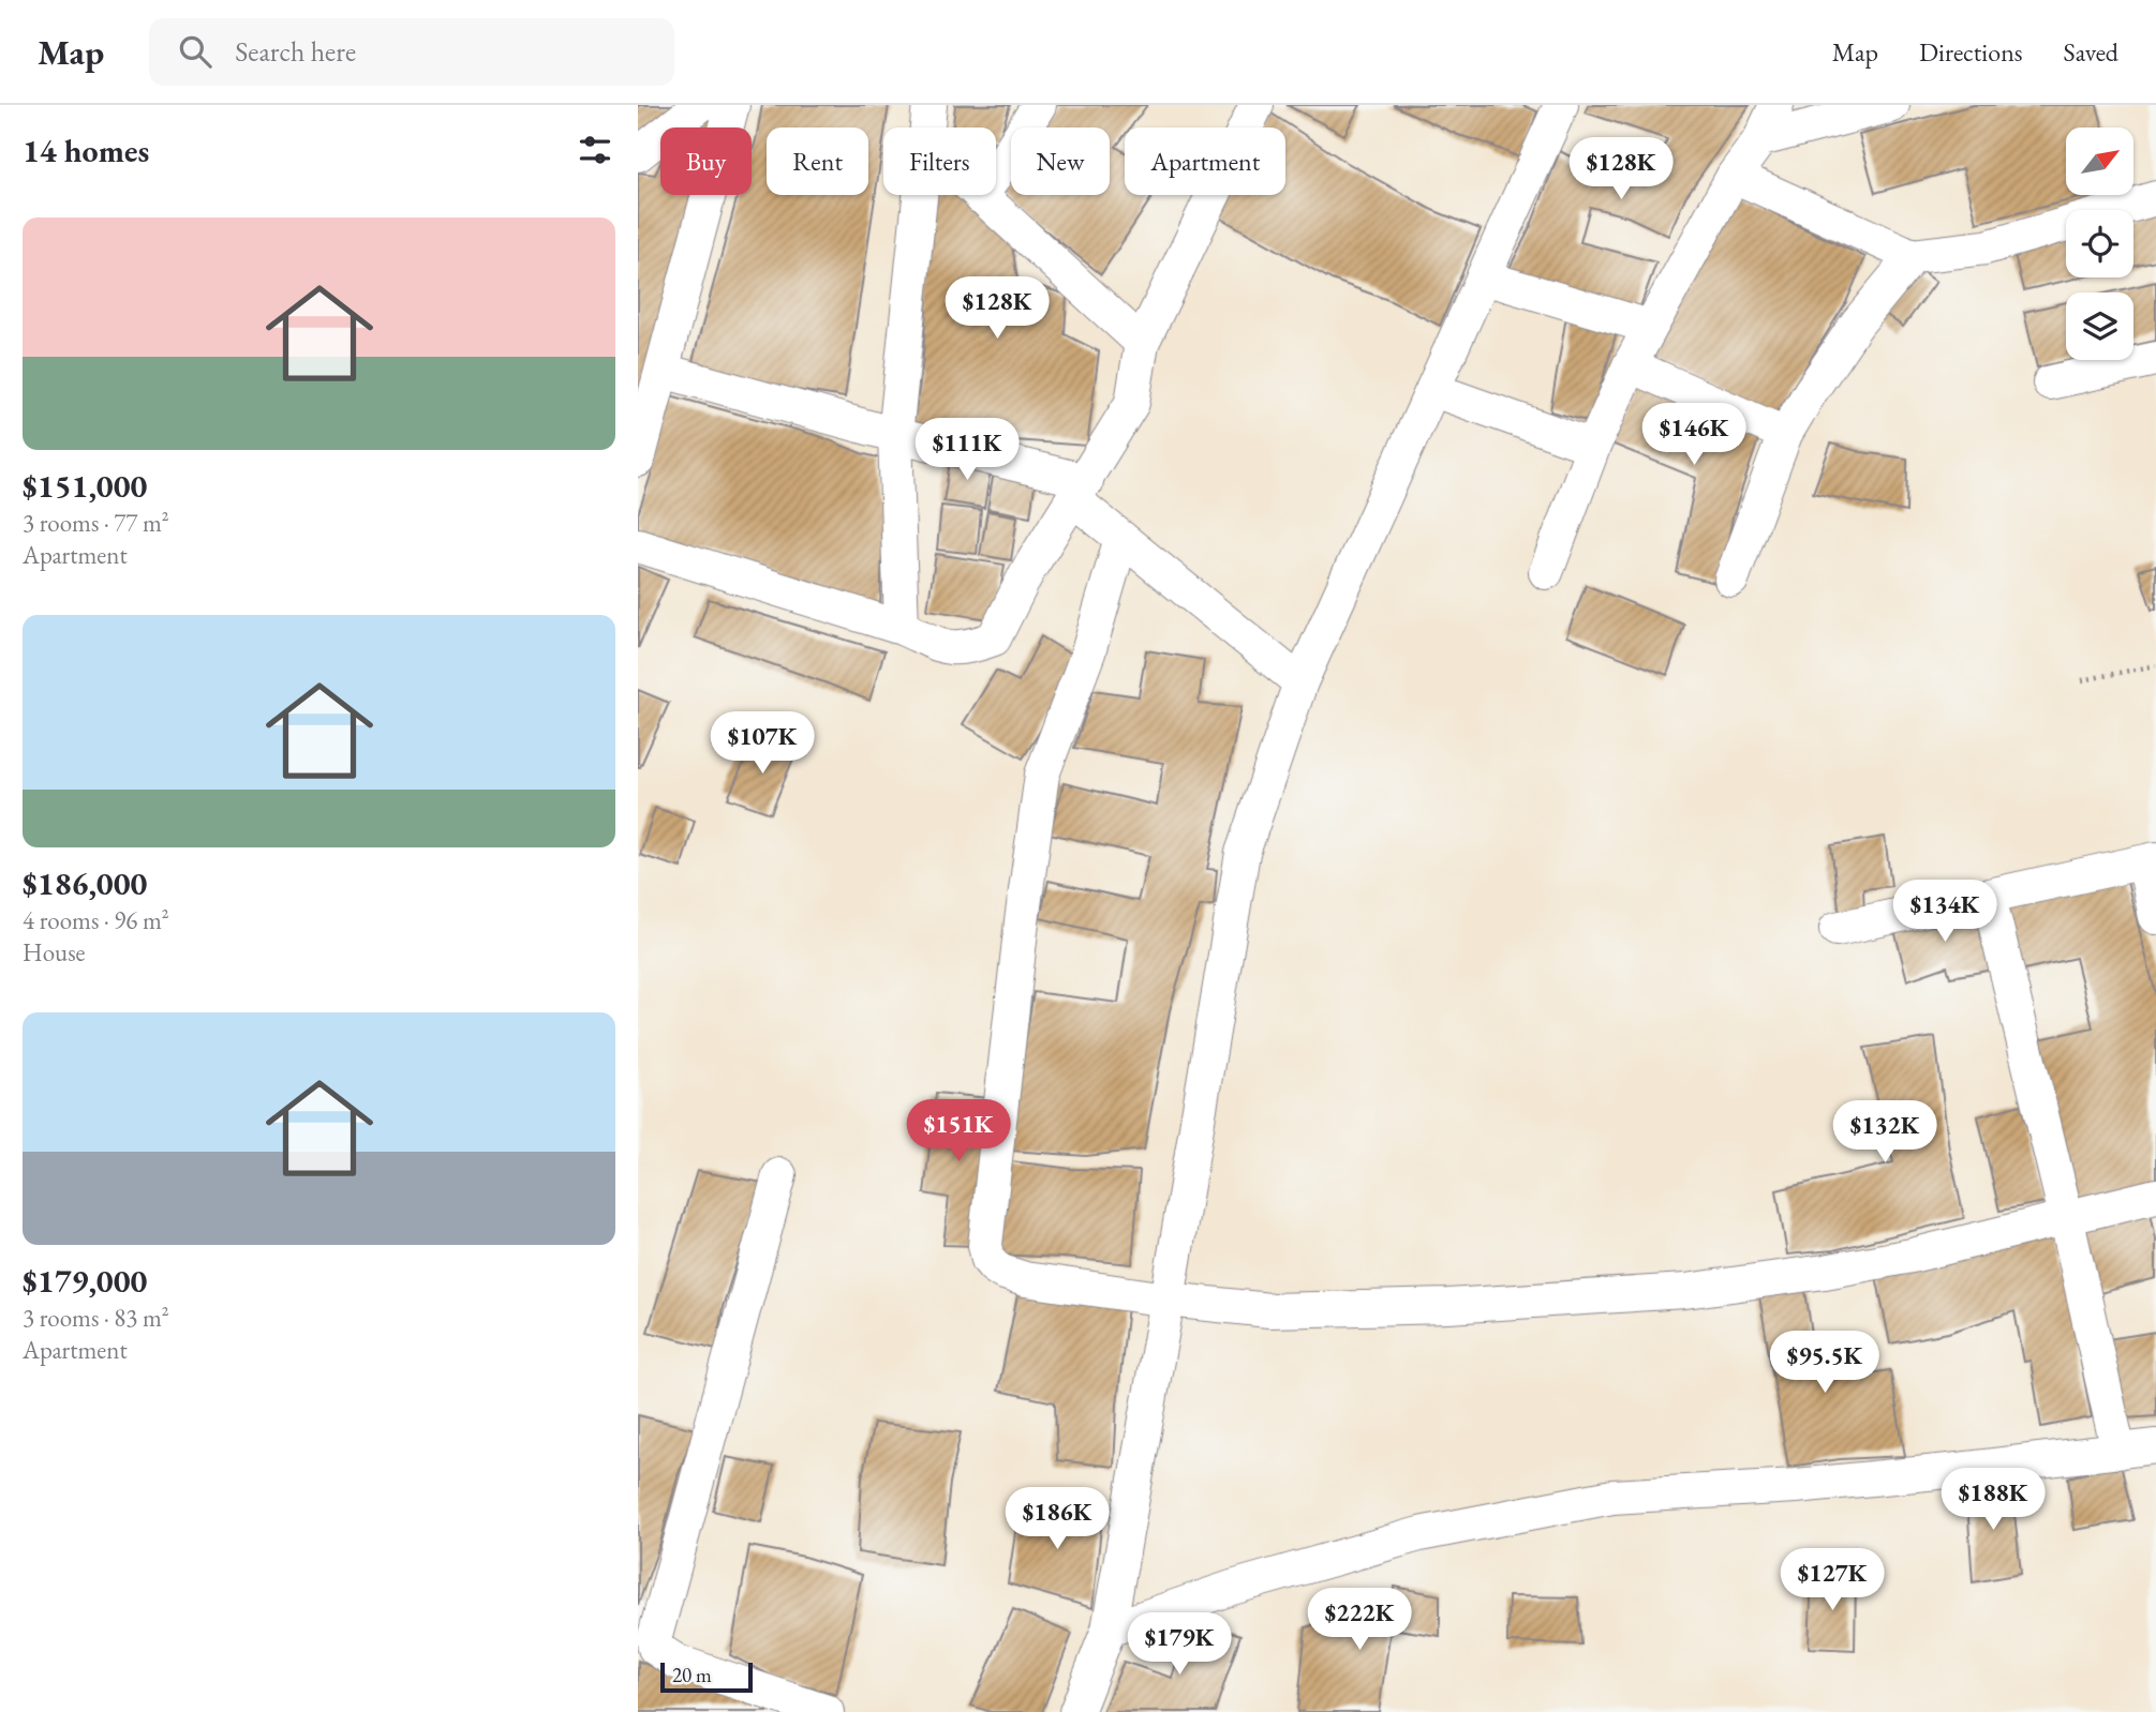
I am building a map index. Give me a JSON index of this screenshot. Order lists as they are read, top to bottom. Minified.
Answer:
{"scale_bar":"20 m","north":"top right","page":{"header":"Map","search":"Search here","nav":["Map","Directions","Saved"],"heading":"14 homes","chip":["Buy","Rent","Filters","New","Apartment"],"price":["$128K","$128K","$146K","$111K","$107K","$134K","$151K","$132K","$95.5K","$188K","$186K","$127K","$222K","$179K"],"list":[{"name":"$151,000","note":"3 rooms · 77 m² · Apartment"},{"name":"$186,000","note":"4 rooms · 96 m² · House"},{"name":"$179,000","note":"3 rooms · 83 m² · Apartment"}],"scale":"20 m"}}
